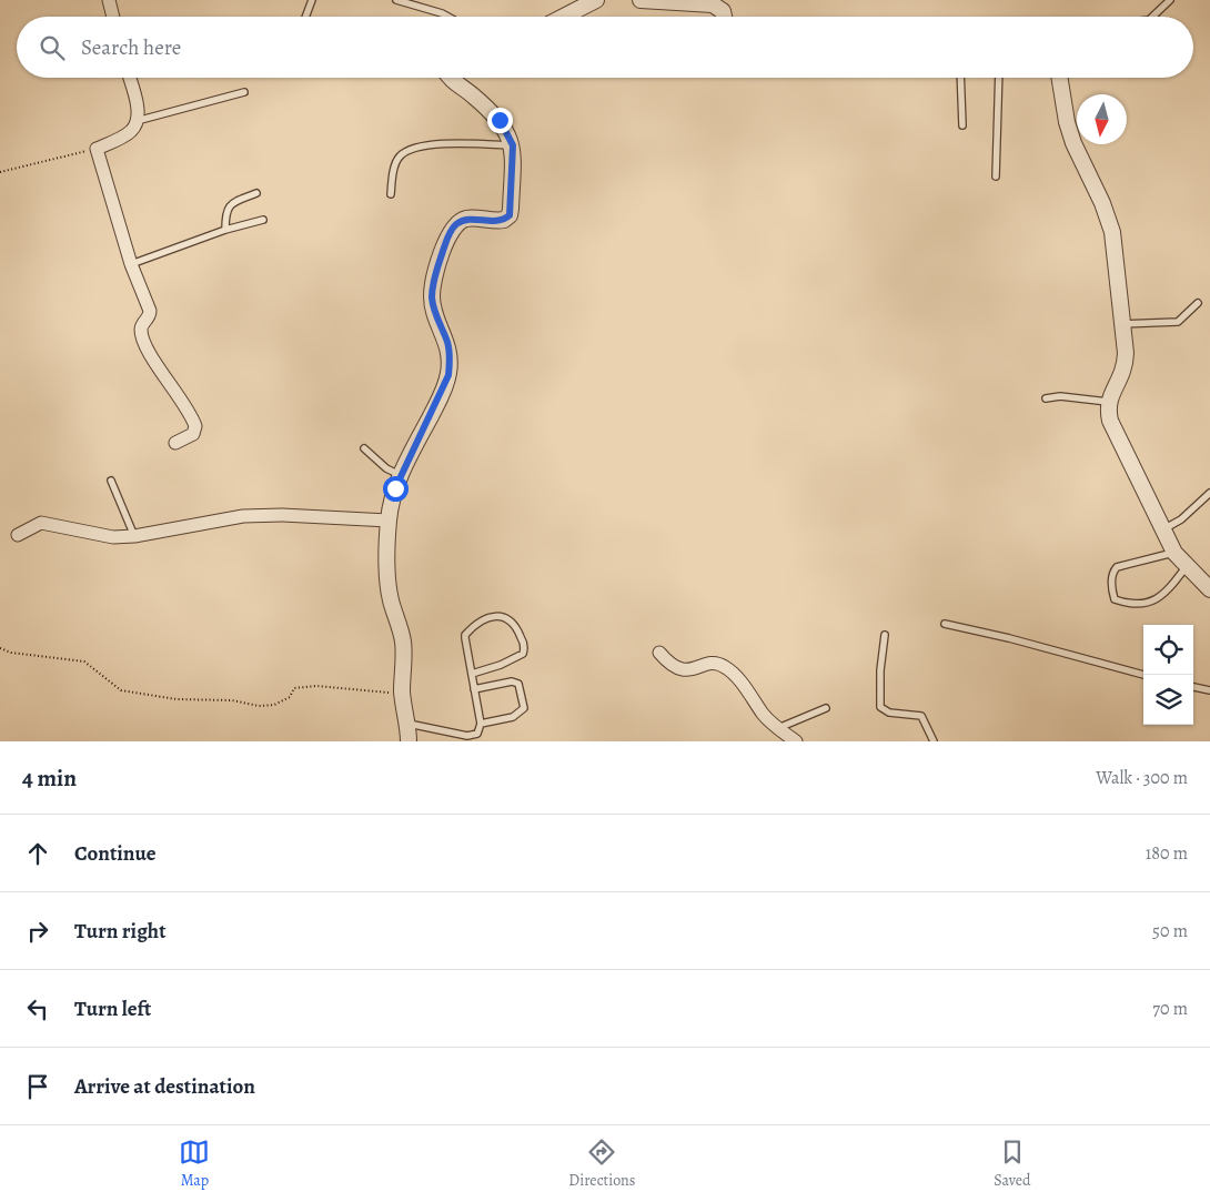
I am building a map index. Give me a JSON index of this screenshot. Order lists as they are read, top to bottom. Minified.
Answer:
{"north":"bottom","page":{"search":"Search here","heading":["4 min","Walk · 300 m"],"list":[["Continue","180 m"],["Turn right","50 m"],["Turn left","70 m"],"Arrive at destination"],"nav":["Map","Directions","Saved"]}}
